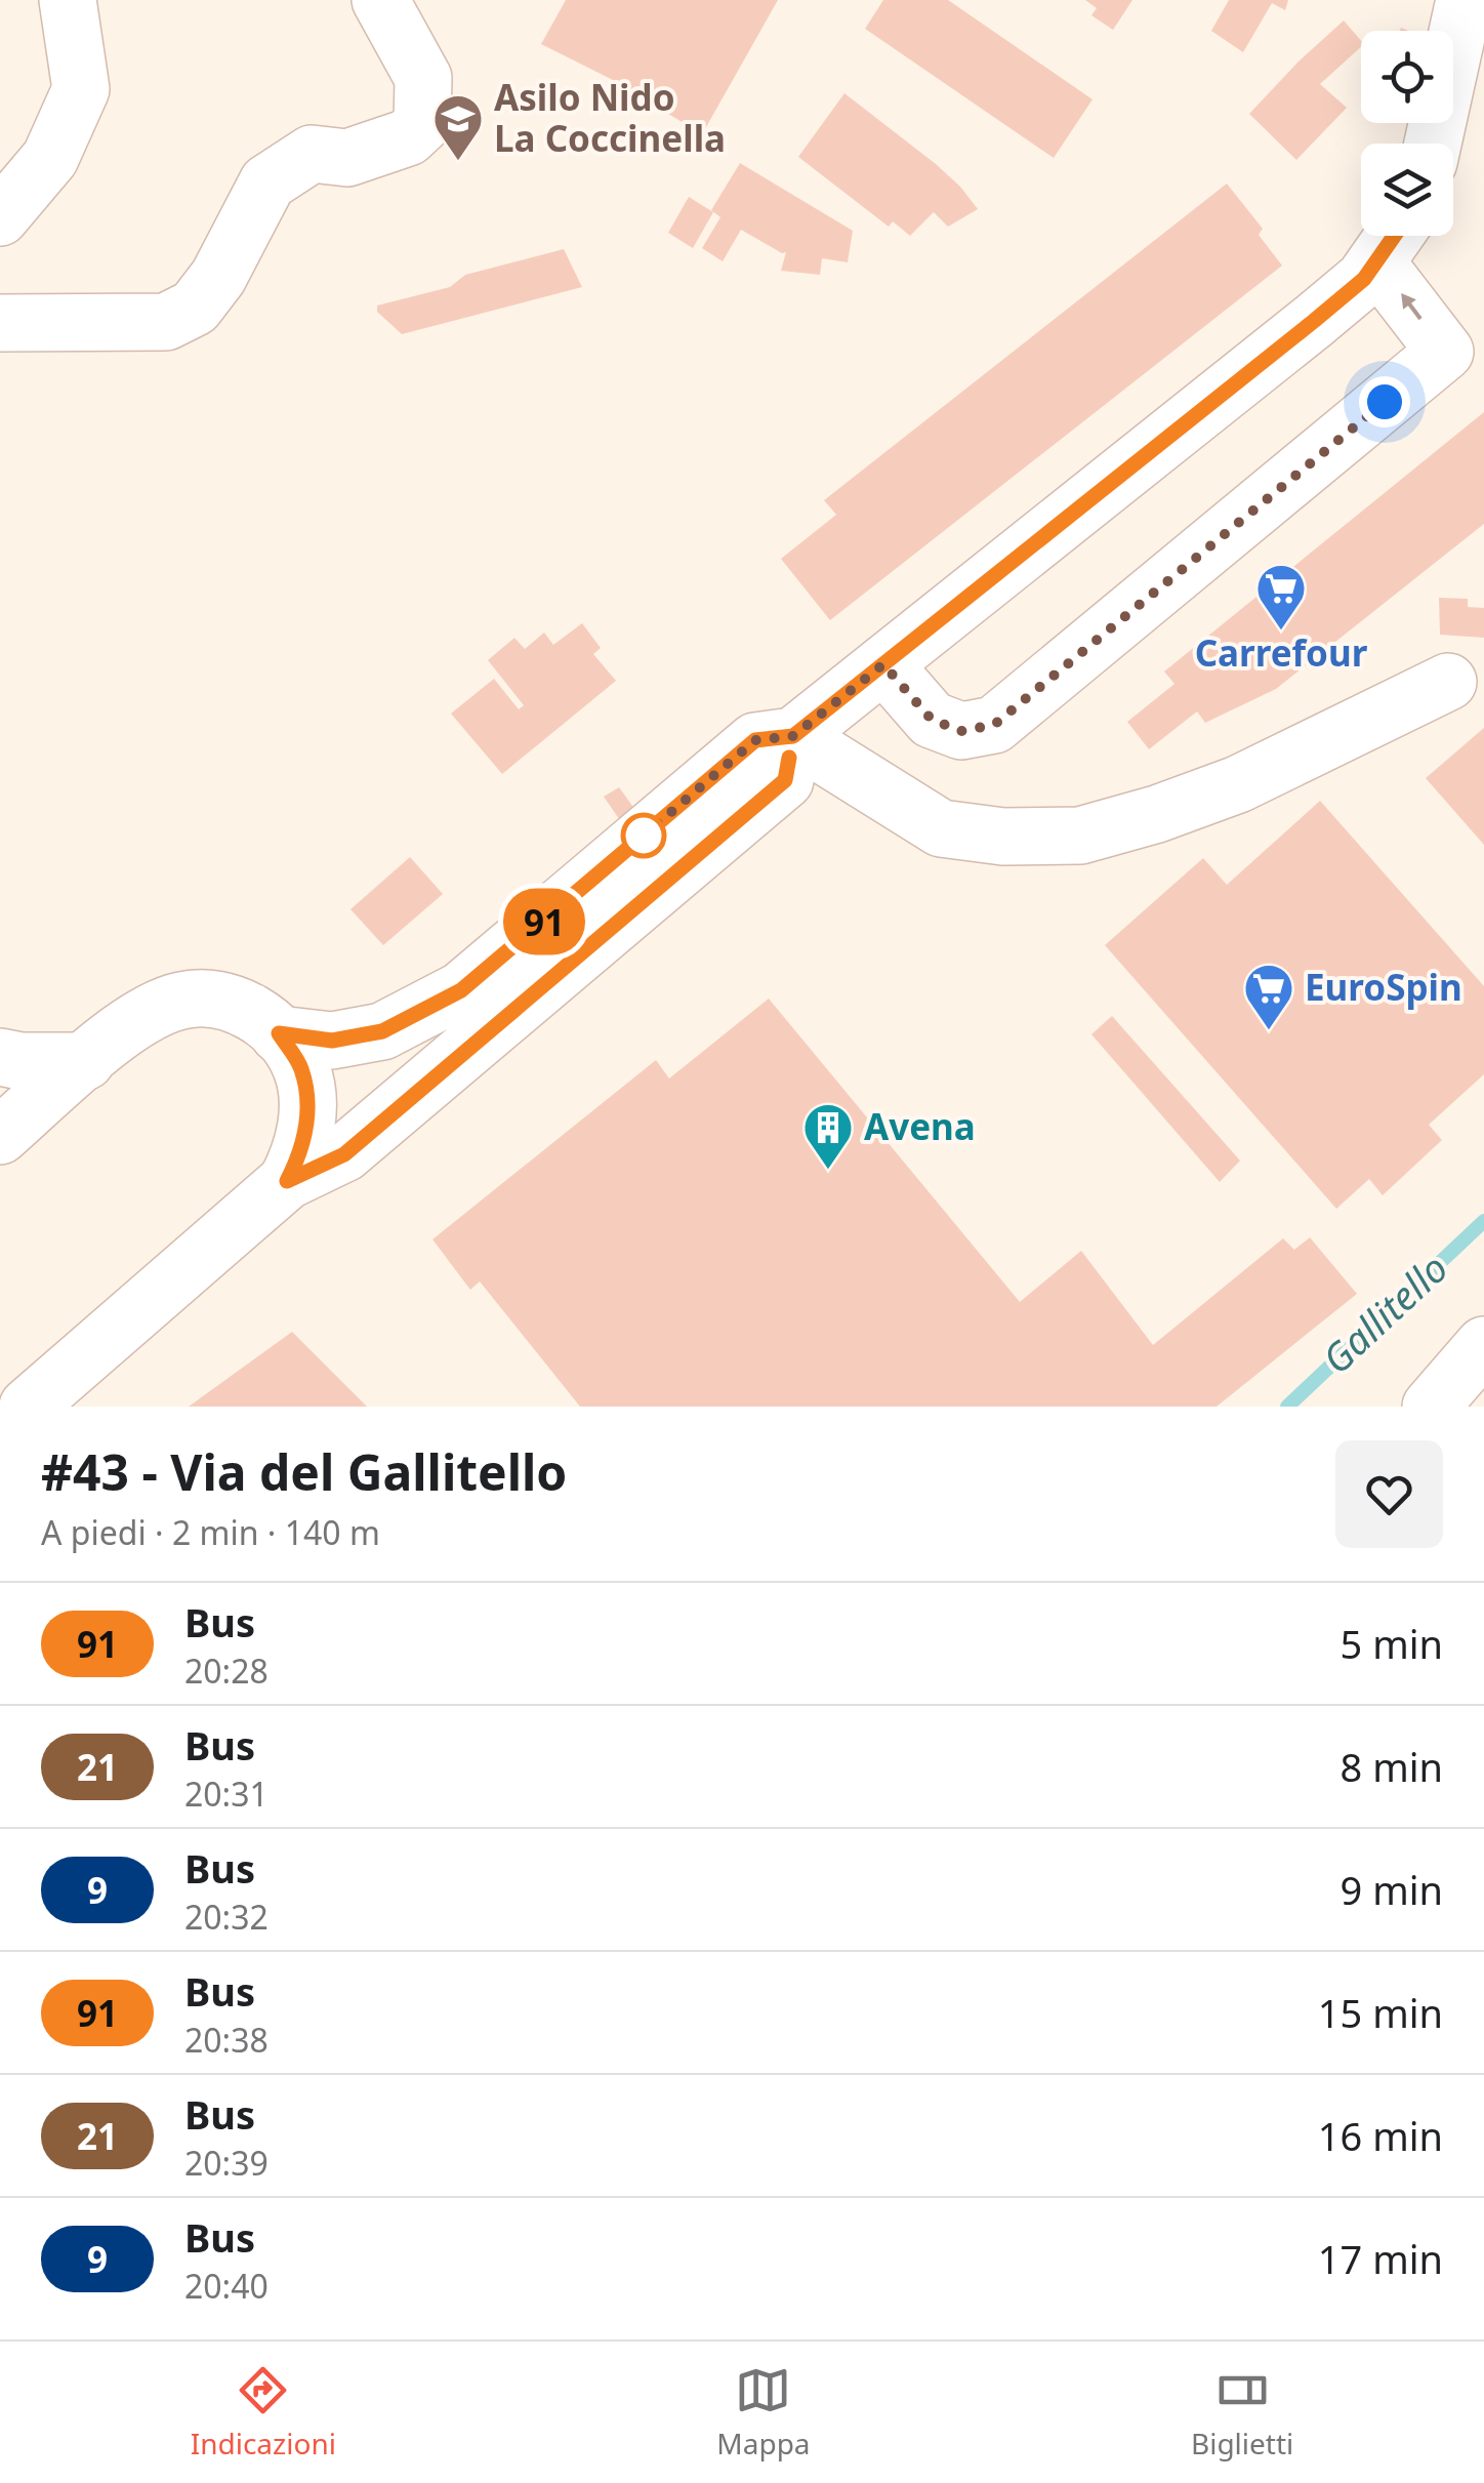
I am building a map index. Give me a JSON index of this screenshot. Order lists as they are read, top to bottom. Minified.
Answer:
{"water":["Gallitello"],"places":{"school or university":["Asilo Nido La Coccinella"],"supermarket":["Carrefour","EuroSpin"],"building":["Avena"]},"lines":["bus line 91"],"page":{"on_map":"91","heading":["#43 - Via del Gallitello","A piedi · 2 min · 140 m"],"list":[{"mark":"91","name":"Bus","note":"20:28","value":"5 min"},{"mark":"21","name":"Bus","note":"20:31","value":"8 min"},{"mark":"9","name":"Bus","note":"20:32","value":"9 min"},{"mark":"91","name":"Bus","note":"20:38","value":"15 min"},{"mark":"21","name":"Bus","note":"20:39","value":"16 min"},{"mark":"9","name":"Bus","note":"20:40","value":"17 min"}],"tabs":["Indicazioni","Mappa","Biglietti"]}}
